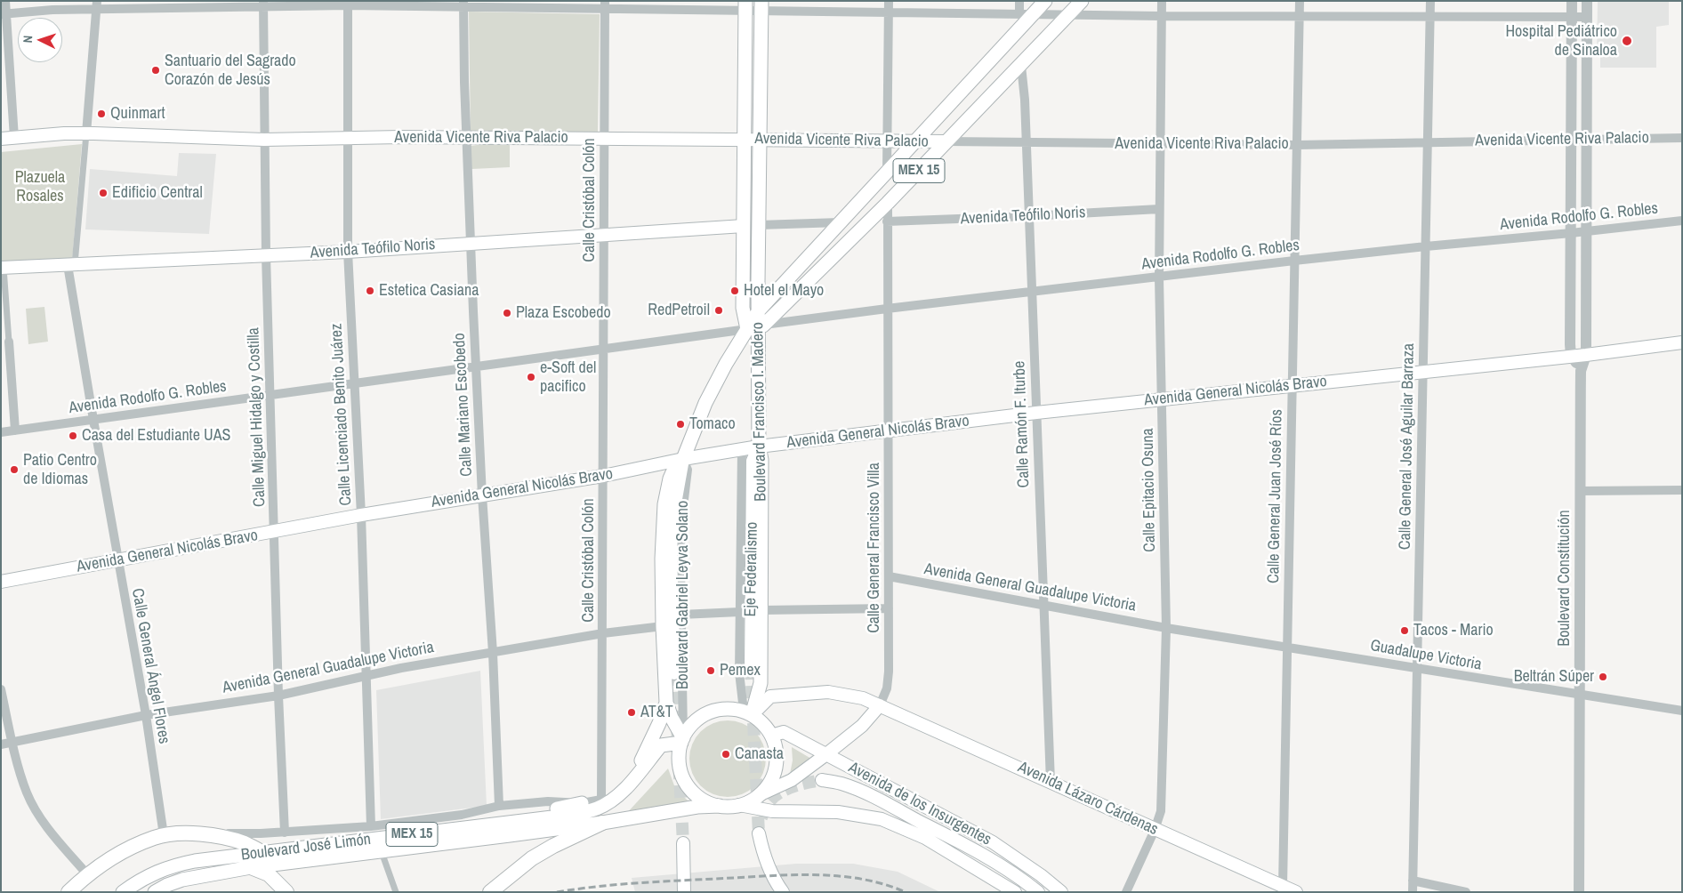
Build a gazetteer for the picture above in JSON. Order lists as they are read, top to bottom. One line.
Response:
{"streets":{"main road":["Avenida Vicente Riva Palacio","MEX 15","Avenida Teófilo Noris","Avenida General Nicolás Bravo","Boulevard Francisco I. Madero","Eje Federalismo","Boulevard Gabriel Leyva Solano","Avenida Lázaro Cárdenas","Avenida de los Insurgentes","Boulevard José Limón"],"street":["Calle Cristóbal Colón","Avenida Rodolfo G. Robles","Calle Mariano Escobedo","Calle Licenciado Benito Juárez","Calle Miguel Hidalgo y Costilla","Calle Ramón F. Iturbe","Calle General José Aguilar Barraza","Calle Epitacio Osuna","Calle General Juan José Ríos","Calle General Francisco Villa","Boulevard Constitución","Avenida General Guadalupe Victoria","Guadalupe Victoria","Calle General Ángel Flores"]},"crossings":[["Avenida Vicente Riva Palacio","Calle Cristóbal Colón"],["Avenida Vicente Riva Palacio","Calle Mariano Escobedo"],["Avenida Vicente Riva Palacio","Boulevard Francisco I. Madero"],["Avenida Vicente Riva Palacio","Calle Licenciado Benito Juárez"],["Avenida Vicente Riva Palacio","Calle Miguel Hidalgo y Costilla"],["Avenida Vicente Riva Palacio","Calle Ramón F. Iturbe"],["Avenida Vicente Riva Palacio","Calle General José Aguilar Barraza"],["Avenida Vicente Riva Palacio","Calle Epitacio Osuna"],["Avenida Vicente Riva Palacio","Calle General Juan José Ríos"],["Avenida Vicente Riva Palacio","Boulevard Constitución"],["Avenida Vicente Riva Palacio","Boulevard Gabriel Leyva Solano"],["Calle Cristóbal Colón","Avenida Teófilo Noris"],["Calle Cristóbal Colón","Avenida Rodolfo G. Robles"],["Calle Cristóbal Colón","Avenida General Nicolás Bravo"],["Calle Cristóbal Colón","Avenida General Guadalupe Victoria"],["Calle Cristóbal Colón","Boulevard José Limón"],["Avenida Teófilo Noris","Calle Mariano Escobedo"],["Avenida Teófilo Noris","Boulevard Francisco I. Madero"],["Avenida Teófilo Noris","Calle Licenciado Benito Juárez"],["Avenida Teófilo Noris","Calle Miguel Hidalgo y Costilla"],["Avenida Teófilo Noris","Calle Ramón F. Iturbe"],["Avenida Teófilo Noris","Calle Epitacio Osuna"],["Avenida Teófilo Noris","Calle General Francisco Villa"],["Avenida Teófilo Noris","Calle General Ángel Flores"],["Avenida Rodolfo G. Robles","Calle Mariano Escobedo"],["Avenida Rodolfo G. Robles","Boulevard Francisco I. Madero"],["Avenida Rodolfo G. Robles","Calle Licenciado Benito Juárez"],["Avenida Rodolfo G. Robles","Calle Miguel Hidalgo y Costilla"],["Avenida Rodolfo G. Robles","Calle Ramón F. Iturbe"],["Avenida Rodolfo G. Robles","Calle General José Aguilar Barraza"],["Avenida Rodolfo G. Robles","Calle Epitacio Osuna"],["Avenida Rodolfo G. Robles","Calle General Juan José Ríos"],["Avenida Rodolfo G. Robles","Calle General Francisco Villa"],["Avenida Rodolfo G. Robles","Boulevard Constitución"],["Avenida Rodolfo G. Robles","Boulevard Gabriel Leyva Solano"],["Avenida Rodolfo G. Robles","Calle General Ángel Flores"],["Avenida General Nicolás Bravo","Calle Mariano Escobedo"],["Avenida General Nicolás Bravo","Boulevard Francisco I. Madero"],["Avenida General Nicolás Bravo","Calle Licenciado Benito Juárez"],["Avenida General Nicolás Bravo","Calle Miguel Hidalgo y Costilla"],["Avenida General Nicolás Bravo","Calle Ramón F. Iturbe"],["Avenida General Nicolás Bravo","Calle General José Aguilar Barraza"],["Avenida General Nicolás Bravo","Calle Epitacio Osuna"],["Avenida General Nicolás Bravo","Calle General Juan José Ríos"],["Avenida General Nicolás Bravo","Calle General Francisco Villa"],["Avenida General Nicolás Bravo","Eje Federalismo"],["Avenida General Nicolás Bravo","Boulevard Constitución"],["Avenida General Nicolás Bravo","Boulevard Gabriel Leyva Solano"],["Avenida General Nicolás Bravo","Calle General Ángel Flores"],["Calle Mariano Escobedo","Avenida General Guadalupe Victoria"],["Calle Mariano Escobedo","Boulevard José Limón"],["Boulevard Francisco I. Madero","Eje Federalismo"],["Boulevard Francisco I. Madero","Boulevard Gabriel Leyva Solano"],["Boulevard Francisco I. Madero","Avenida Lázaro Cárdenas"],["Boulevard Francisco I. Madero","Avenida de los Insurgentes"],["Boulevard Francisco I. Madero","Boulevard José Limón"],["Calle Licenciado Benito Juárez","Avenida General Guadalupe Victoria"],["Calle Licenciado Benito Juárez","Boulevard José Limón"],["Calle Miguel Hidalgo y Costilla","Avenida General Guadalupe Victoria"],["Calle Miguel Hidalgo y Costilla","Boulevard José Limón"],["Calle Ramón F. Iturbe","Avenida General Guadalupe Victoria"],["Calle Ramón F. Iturbe","Boulevard Gabriel Leyva Solano"],["Calle Ramón F. Iturbe","Avenida Lázaro Cárdenas"],["Calle General José Aguilar Barraza","Guadalupe Victoria"],["Calle Epitacio Osuna","Avenida General Guadalupe Victoria"],["Calle Epitacio Osuna","Guadalupe Victoria"],["Calle Epitacio Osuna","Avenida Lázaro Cárdenas"],["Calle General Juan José Ríos","Guadalupe Victoria"],["Calle General Juan José Ríos","Avenida Lázaro Cárdenas"],["Calle General Francisco Villa","Avenida General Guadalupe Victoria"],["Calle General Francisco Villa","Boulevard Gabriel Leyva Solano"],["Calle General Francisco Villa","Avenida Lázaro Cárdenas"],["Boulevard Constitución","Guadalupe Victoria"],["Avenida General Guadalupe Victoria","Boulevard Gabriel Leyva Solano"],["Avenida General Guadalupe Victoria","Guadalupe Victoria"],["Avenida General Guadalupe Victoria","Calle General Ángel Flores"],["Boulevard Gabriel Leyva Solano","Avenida Lázaro Cárdenas"],["Boulevard Gabriel Leyva Solano","Avenida de los Insurgentes"],["Boulevard Gabriel Leyva Solano","Boulevard José Limón"],["Calle General Ángel Flores","Boulevard José Limón"],["Avenida Lázaro Cárdenas","Avenida de los Insurgentes"],["Avenida Lázaro Cárdenas","Boulevard José Limón"],["Avenida de los Insurgentes","Boulevard José Limón"]],"parks":["Plazuela Rosales"],"places":["Hospital Pediátrico de Sinaloa","Santuario del Sagrado Corazón de Jesús","Quinmart","Edificio Central","Estetica Casiana","Hotel el Mayo","RedPetroil","Plaza Escobedo","e-Soft del pacifico","Tomaco","Casa del Estudiante UAS","Patio Centro de Idiomas","Tacos - Mario","Pemex","Beltrán Súper","AT&T","Canasta"],"north":"left"}
